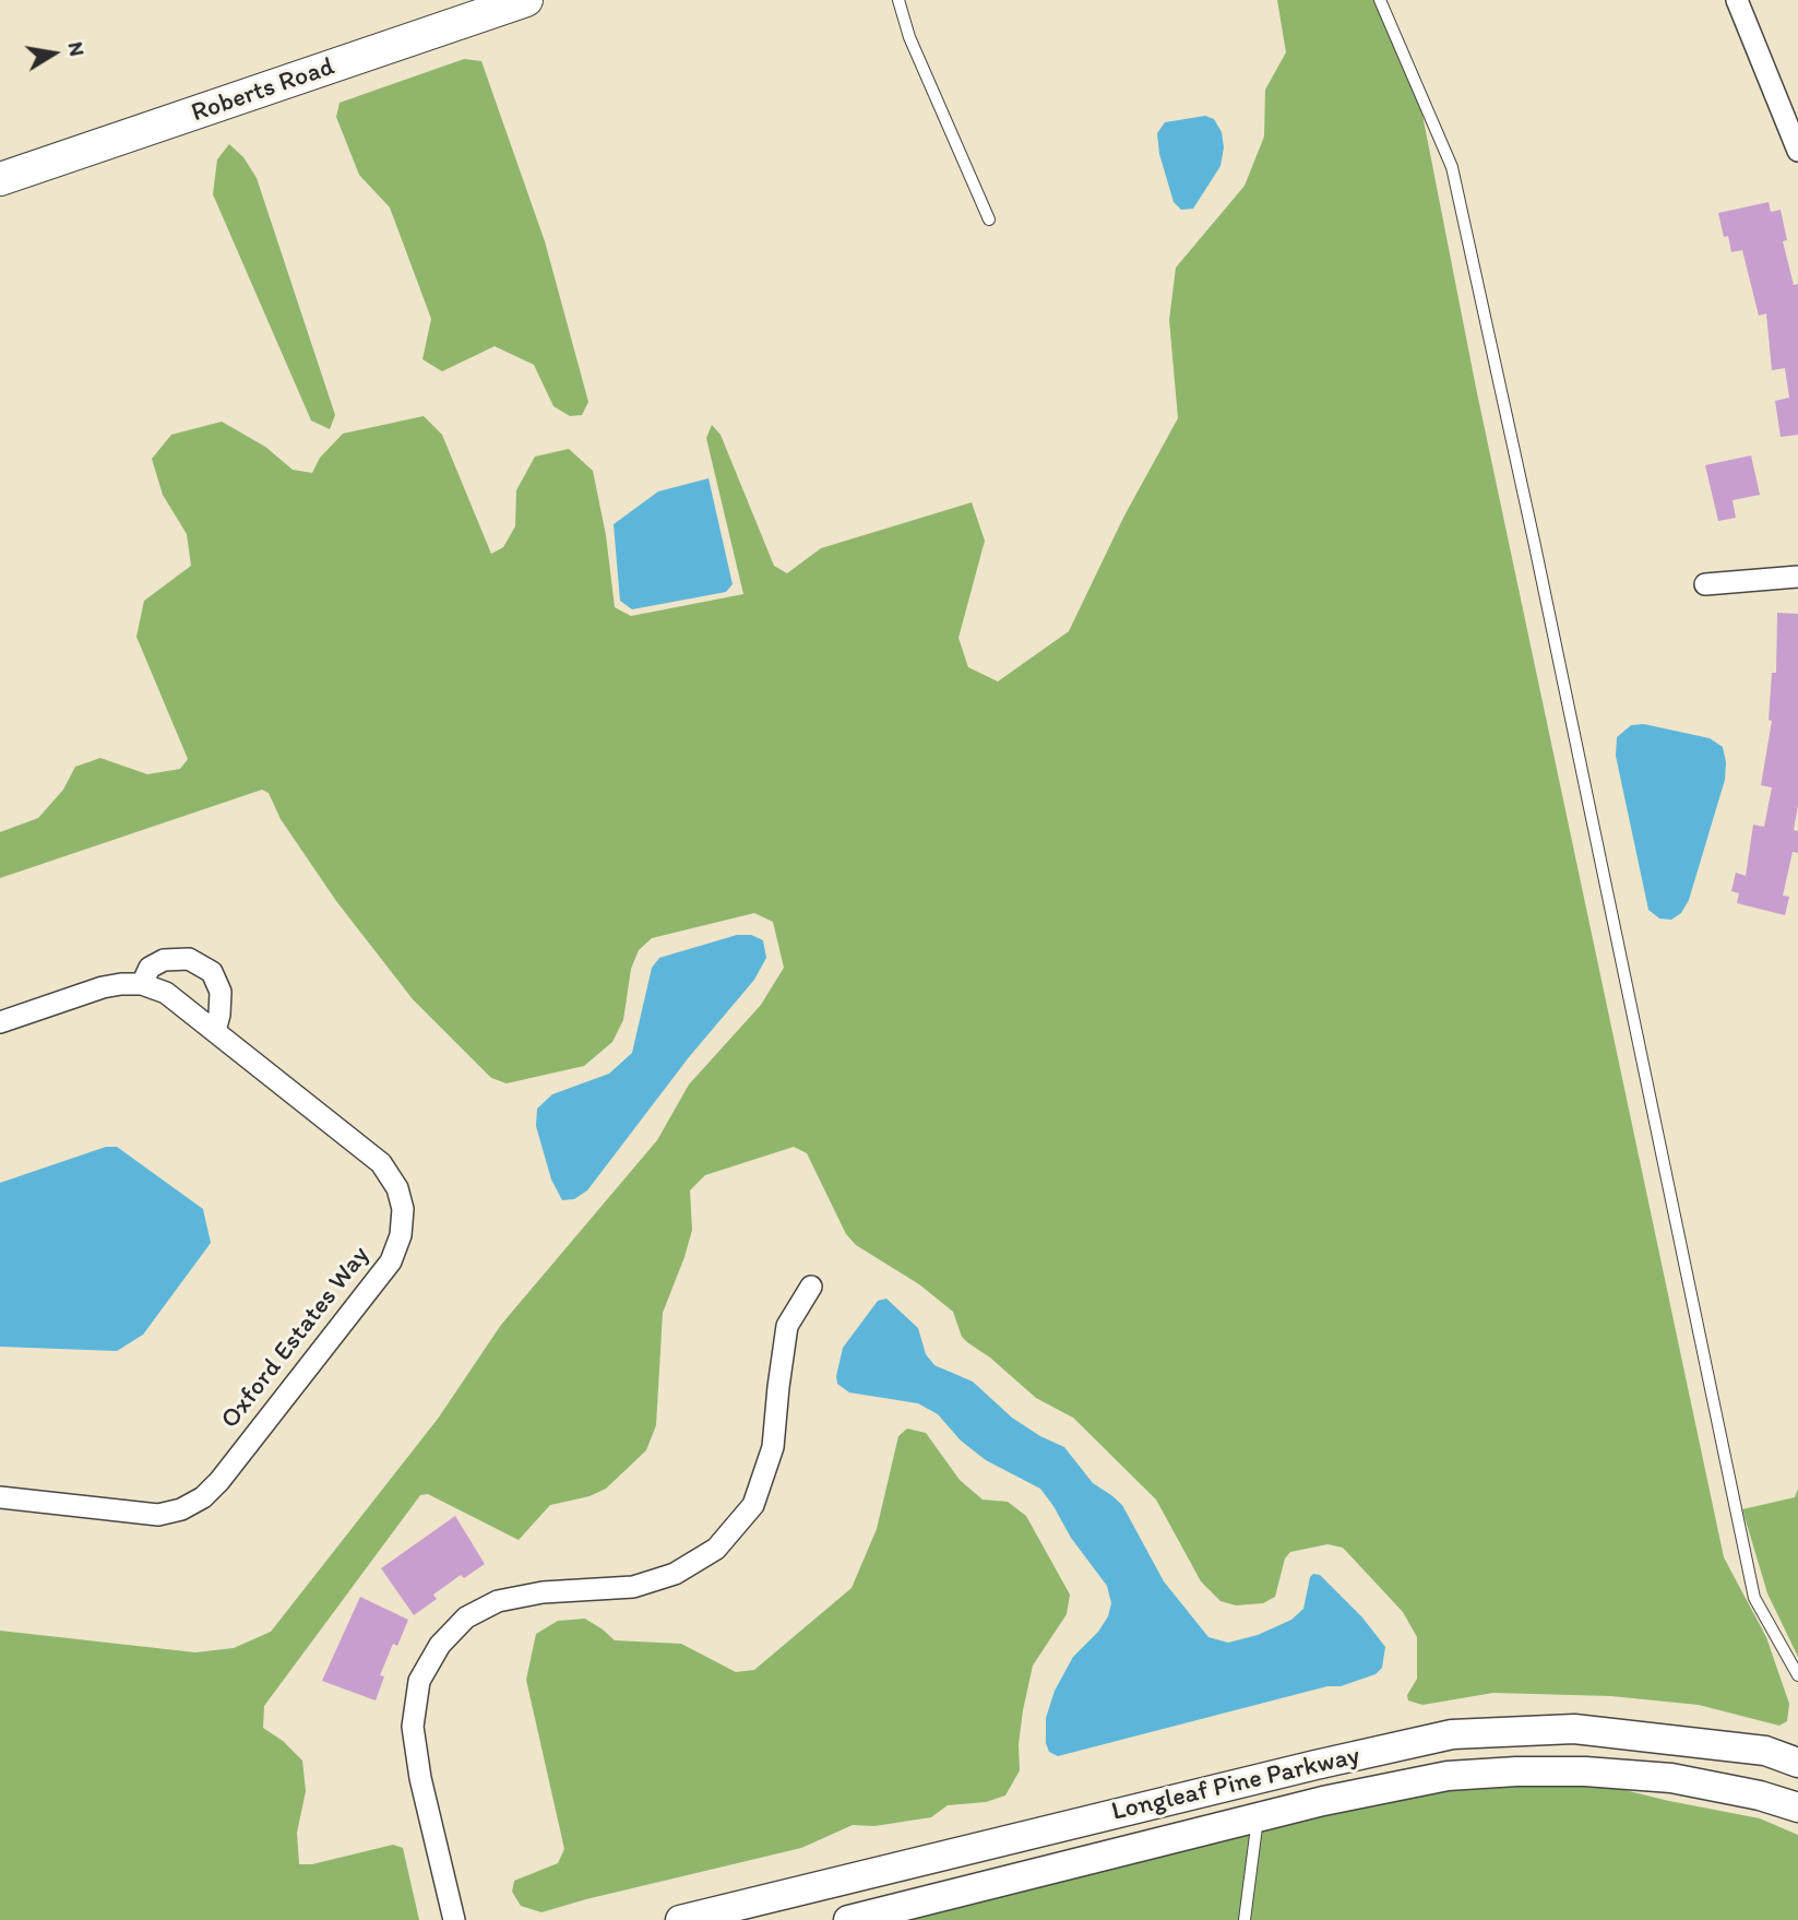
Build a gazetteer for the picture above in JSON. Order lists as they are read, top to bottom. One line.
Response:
{"streets":{"main road":["Roberts Road","Longleaf Pine Parkway"],"street":["Oxford Estates Way"]},"north":"right"}
